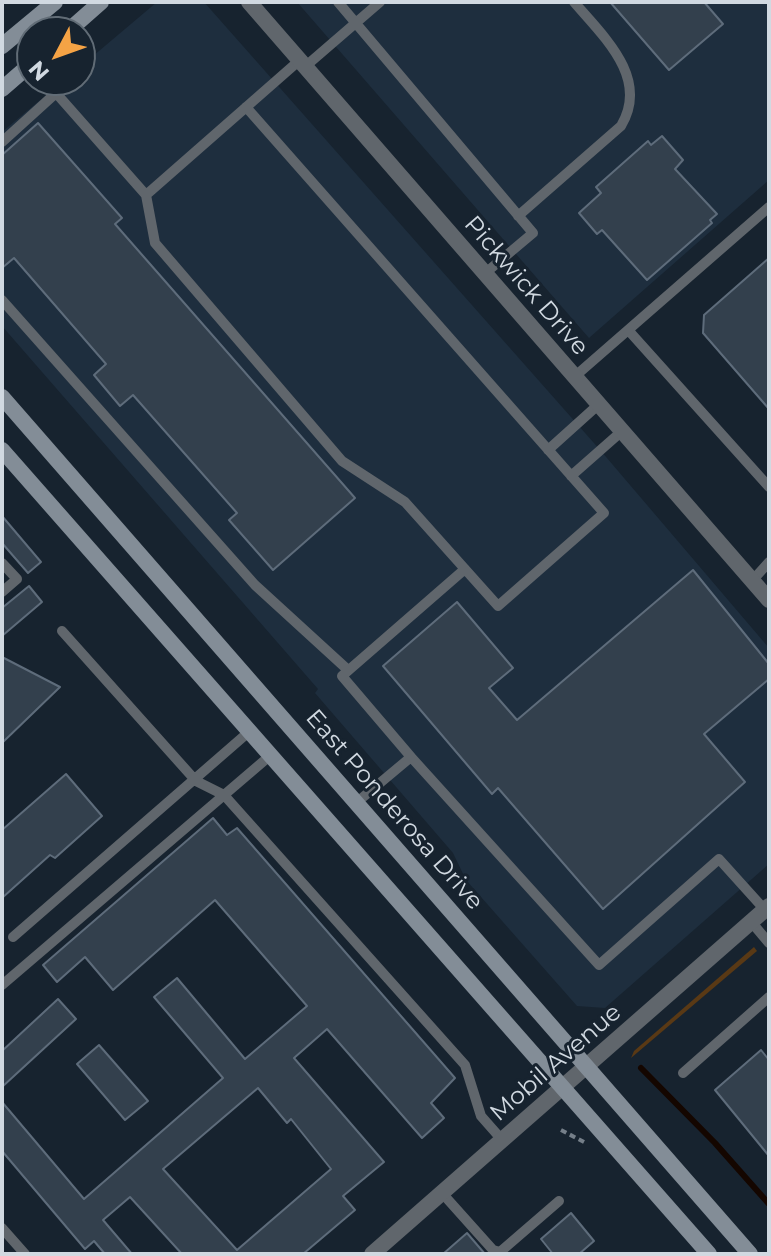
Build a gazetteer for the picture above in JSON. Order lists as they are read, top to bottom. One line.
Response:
{"streets":{"main road":["East Ponderosa Drive"],"street":["Pickwick Drive","Mobil Avenue"]},"crossings":[["East Ponderosa Drive","Mobil Avenue"]],"north":"bottom left"}
